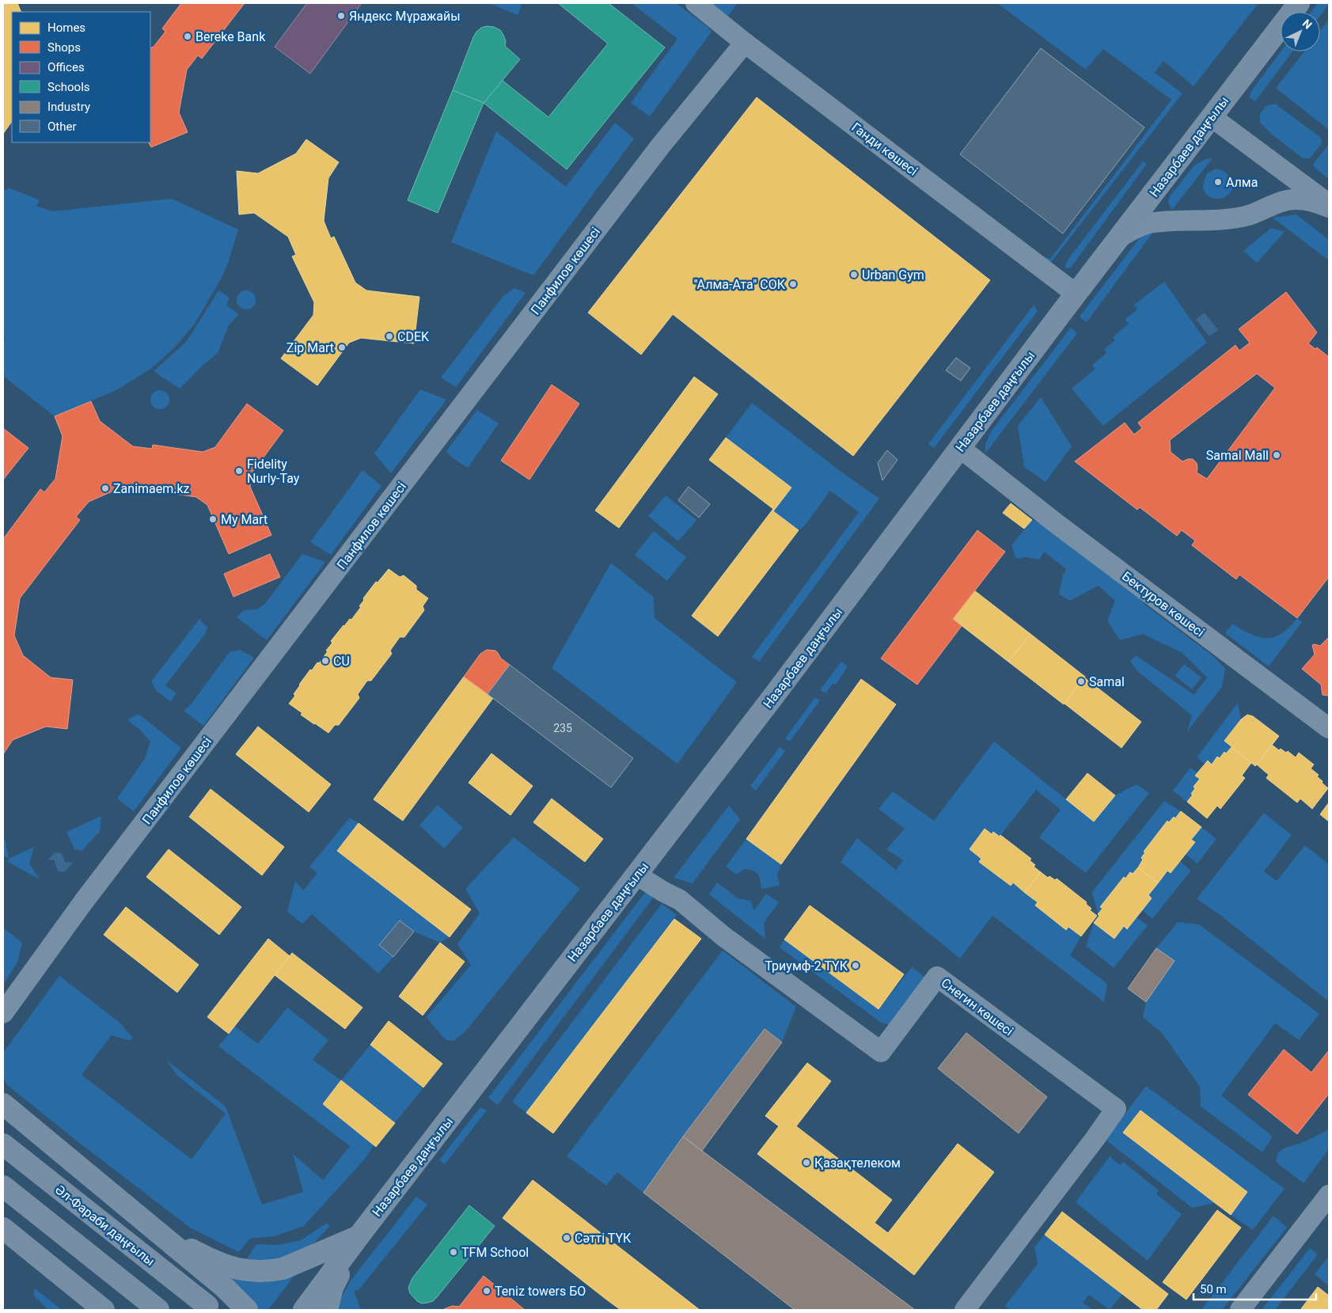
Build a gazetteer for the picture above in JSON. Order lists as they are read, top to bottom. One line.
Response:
{"streets":{"main road":["Назарбаев даңғылы","Әл-Фараби даңғылы"],"street":["Ганди көшесі","Панфилов көшесі","Бектуров көшесі","Снегин көшесі"]},"crossings":[["Назарбаев даңғылы","Ганди көшесі"],["Назарбаев даңғылы","Бектуров көшесі"],["Назарбаев даңғылы","Снегин көшесі"],["Ганди көшесі","Панфилов көшесі"]],"places":["Яндекс Мұражайы","Bereke Bank","Алма","Urban Gym","\"Алма-Ата\" СОК","CDEK","Zip Mart","Samal Mall","Fidelity Nurly-Tay","Zanimaem.kz","My Mart","CU","Samal","Триумф-2 ТҮК","Қазақтелеком","Сәтті ТҮК","TFM School","Teniz towers БО"],"house_numbers":["235"],"legend":["Homes","Shops","Offices","Schools","Industry","Other"],"scale_bar":"50 m","north":"top right"}
